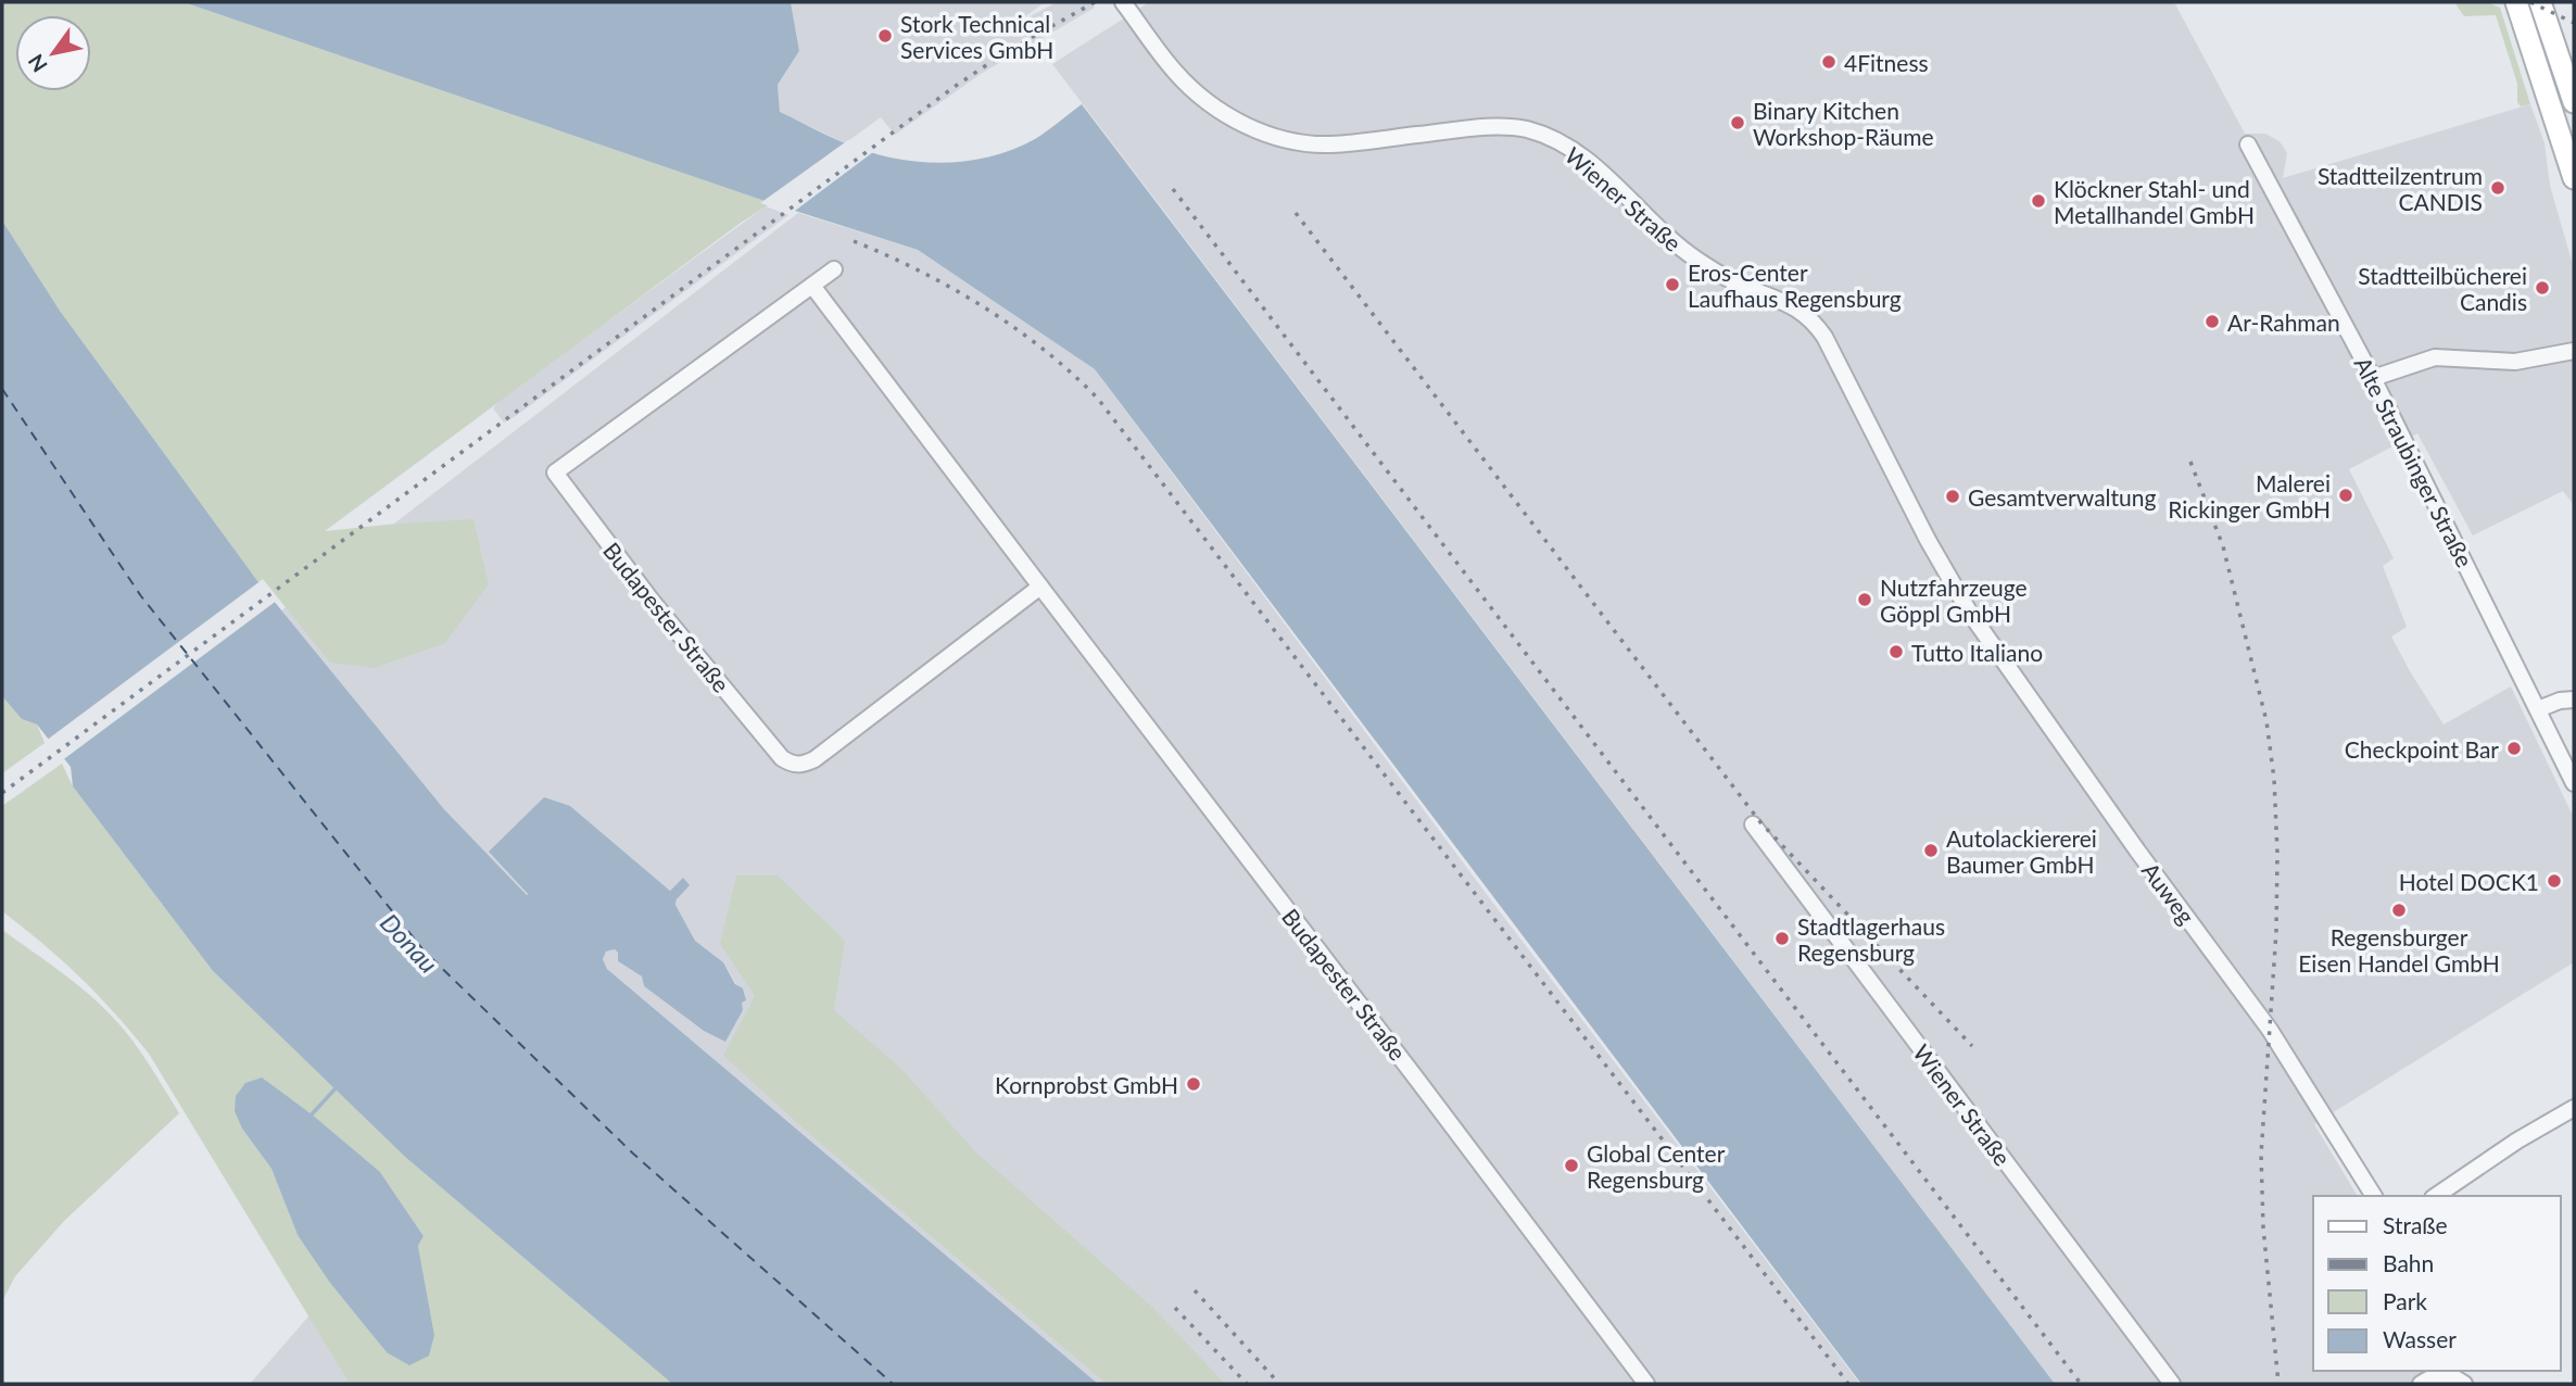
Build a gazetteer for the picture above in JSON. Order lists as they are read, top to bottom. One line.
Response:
{"streets":{"street":["Wiener Straße","Alte Straubinger Straße","Budapester Straße","Auweg"]},"crossings":[["Wiener Straße","Auweg"]],"water":["Donau"],"places":["Stork Technical Services GmbH","4Fitness","Binary Kitchen Workshop-Räume","Stadtteilzentrum CANDIS","Klöckner Stahl- und Metallhandel GmbH","Eros-Center Laufhaus Regensburg","Stadtteilbücherei Candis","Ar-Rahman","Malerei Rickinger GmbH","Gesamtverwaltung","Nutzfahrzeuge Göppl GmbH","Tutto Italiano","Checkpoint Bar","Autolackiererei Baumer GmbH","Hotel DOCK1","Regensburger Eisen Handel GmbH","Stadtlagerhaus Regensburg","Kornprobst GmbH","Global Center Regensburg"],"legend":["Straße","Bahn","Park","Wasser"],"north":"bottom left"}
